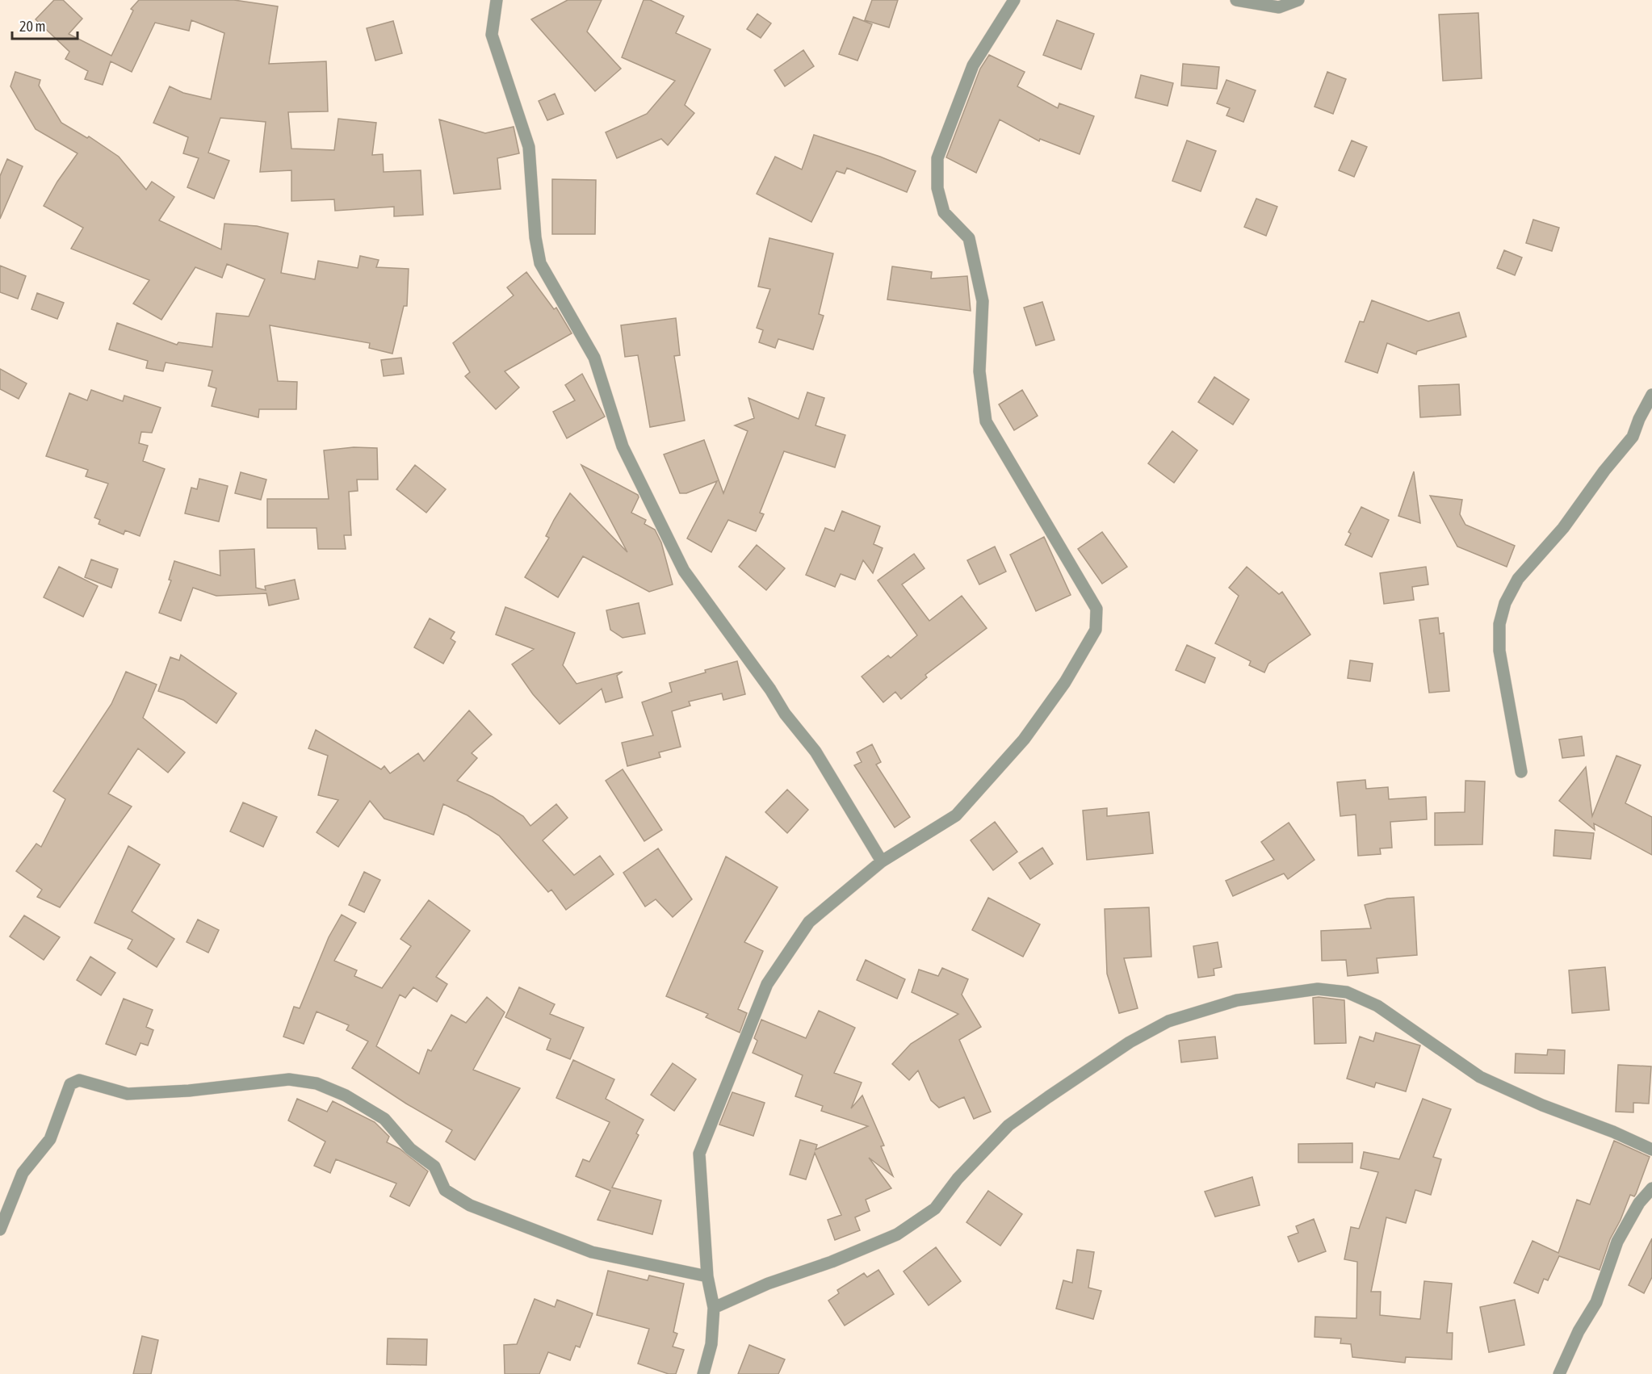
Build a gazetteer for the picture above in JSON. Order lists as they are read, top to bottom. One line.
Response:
{"scale_bar":"20 m"}
